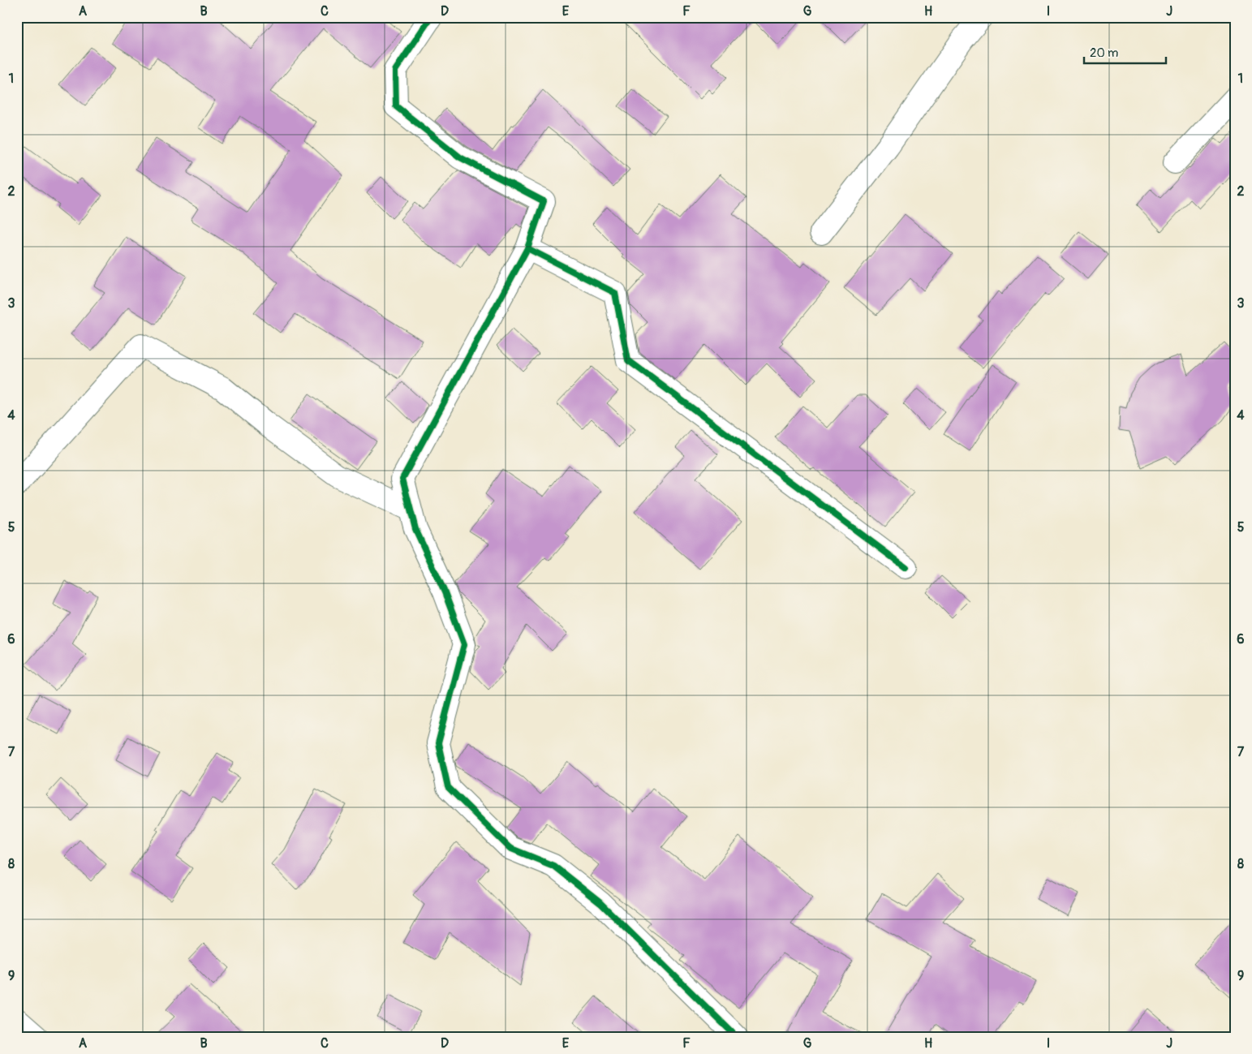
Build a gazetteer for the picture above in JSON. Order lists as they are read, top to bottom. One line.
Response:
{"scale_bar":"20 m","grid":{"columns":["A","B","C","D","E","F","G","H","I","J"],"rows":["1","2","3","4","5","6","7","8","9"]}}
